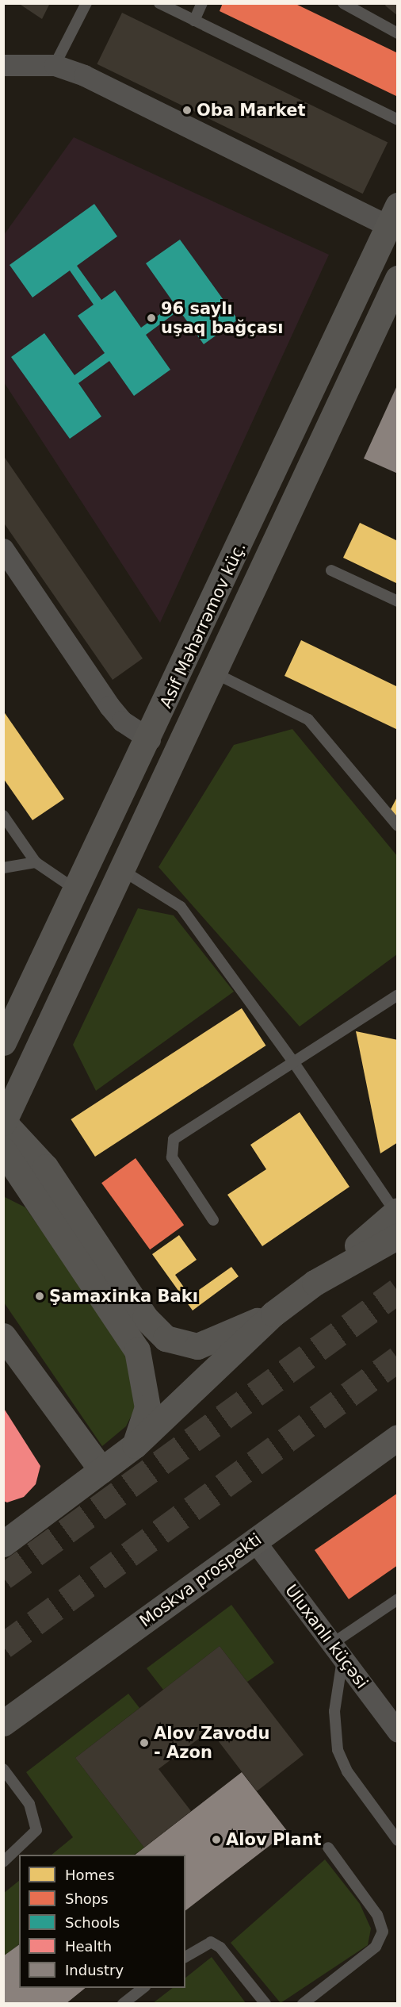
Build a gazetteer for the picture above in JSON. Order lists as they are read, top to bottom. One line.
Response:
{"streets":{"main road":["Asif Məhərrəmov küç.","Moskva prospekti"],"street":["Uluxanlı küçəsi"]},"crossings":[["Moskva prospekti","Uluxanlı küçəsi"]],"places":["Oba Market","96 saylı uşaq bağçası","Şamaxinka Bakı","Alov Zavodu - Azon","Alov Plant"],"legend":["Homes","Shops","Schools","Health","Industry"]}
